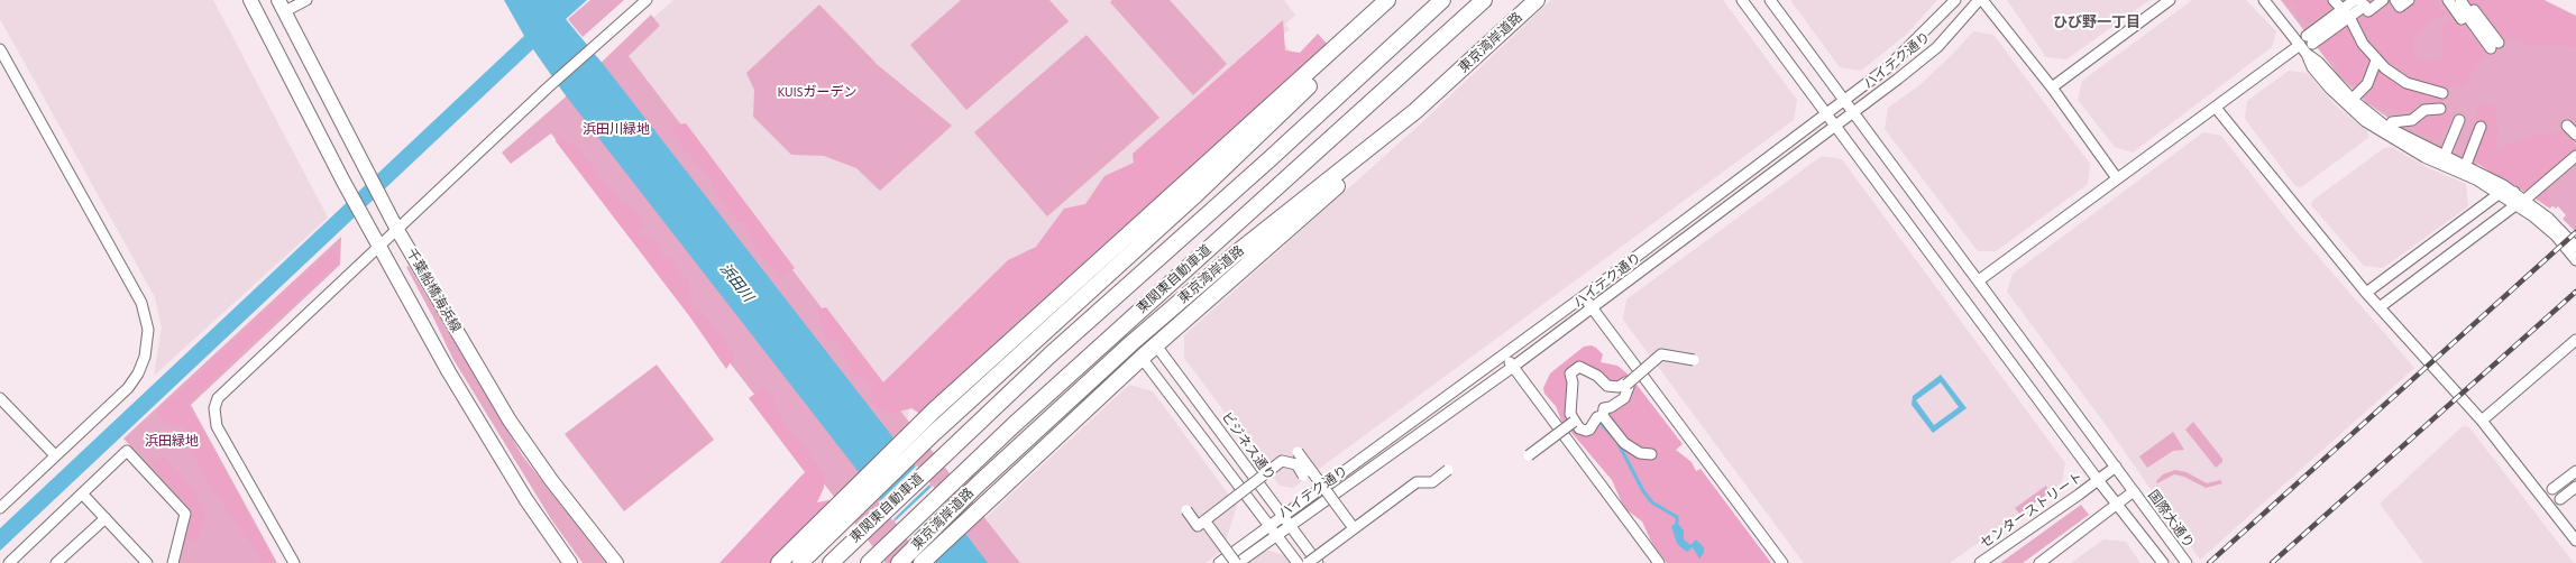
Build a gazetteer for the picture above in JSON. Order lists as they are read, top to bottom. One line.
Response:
{"streets":{"highway":["東京湾岸道路","東関東自動車道"],"main road":["千葉船橋海浜線"],"street":["ハイテク通り","ビジネス通り","センターストリート","国際大通り"]},"crossings":[["ハイテク通り","ビジネス通り"],["ハイテク通り","国際大通り"],["センターストリート","国際大通り"]],"districts":["ひび野一丁目"],"water":["浜田川"],"parks":["KUISガーデン","浜田川緑地","浜田緑地"]}
